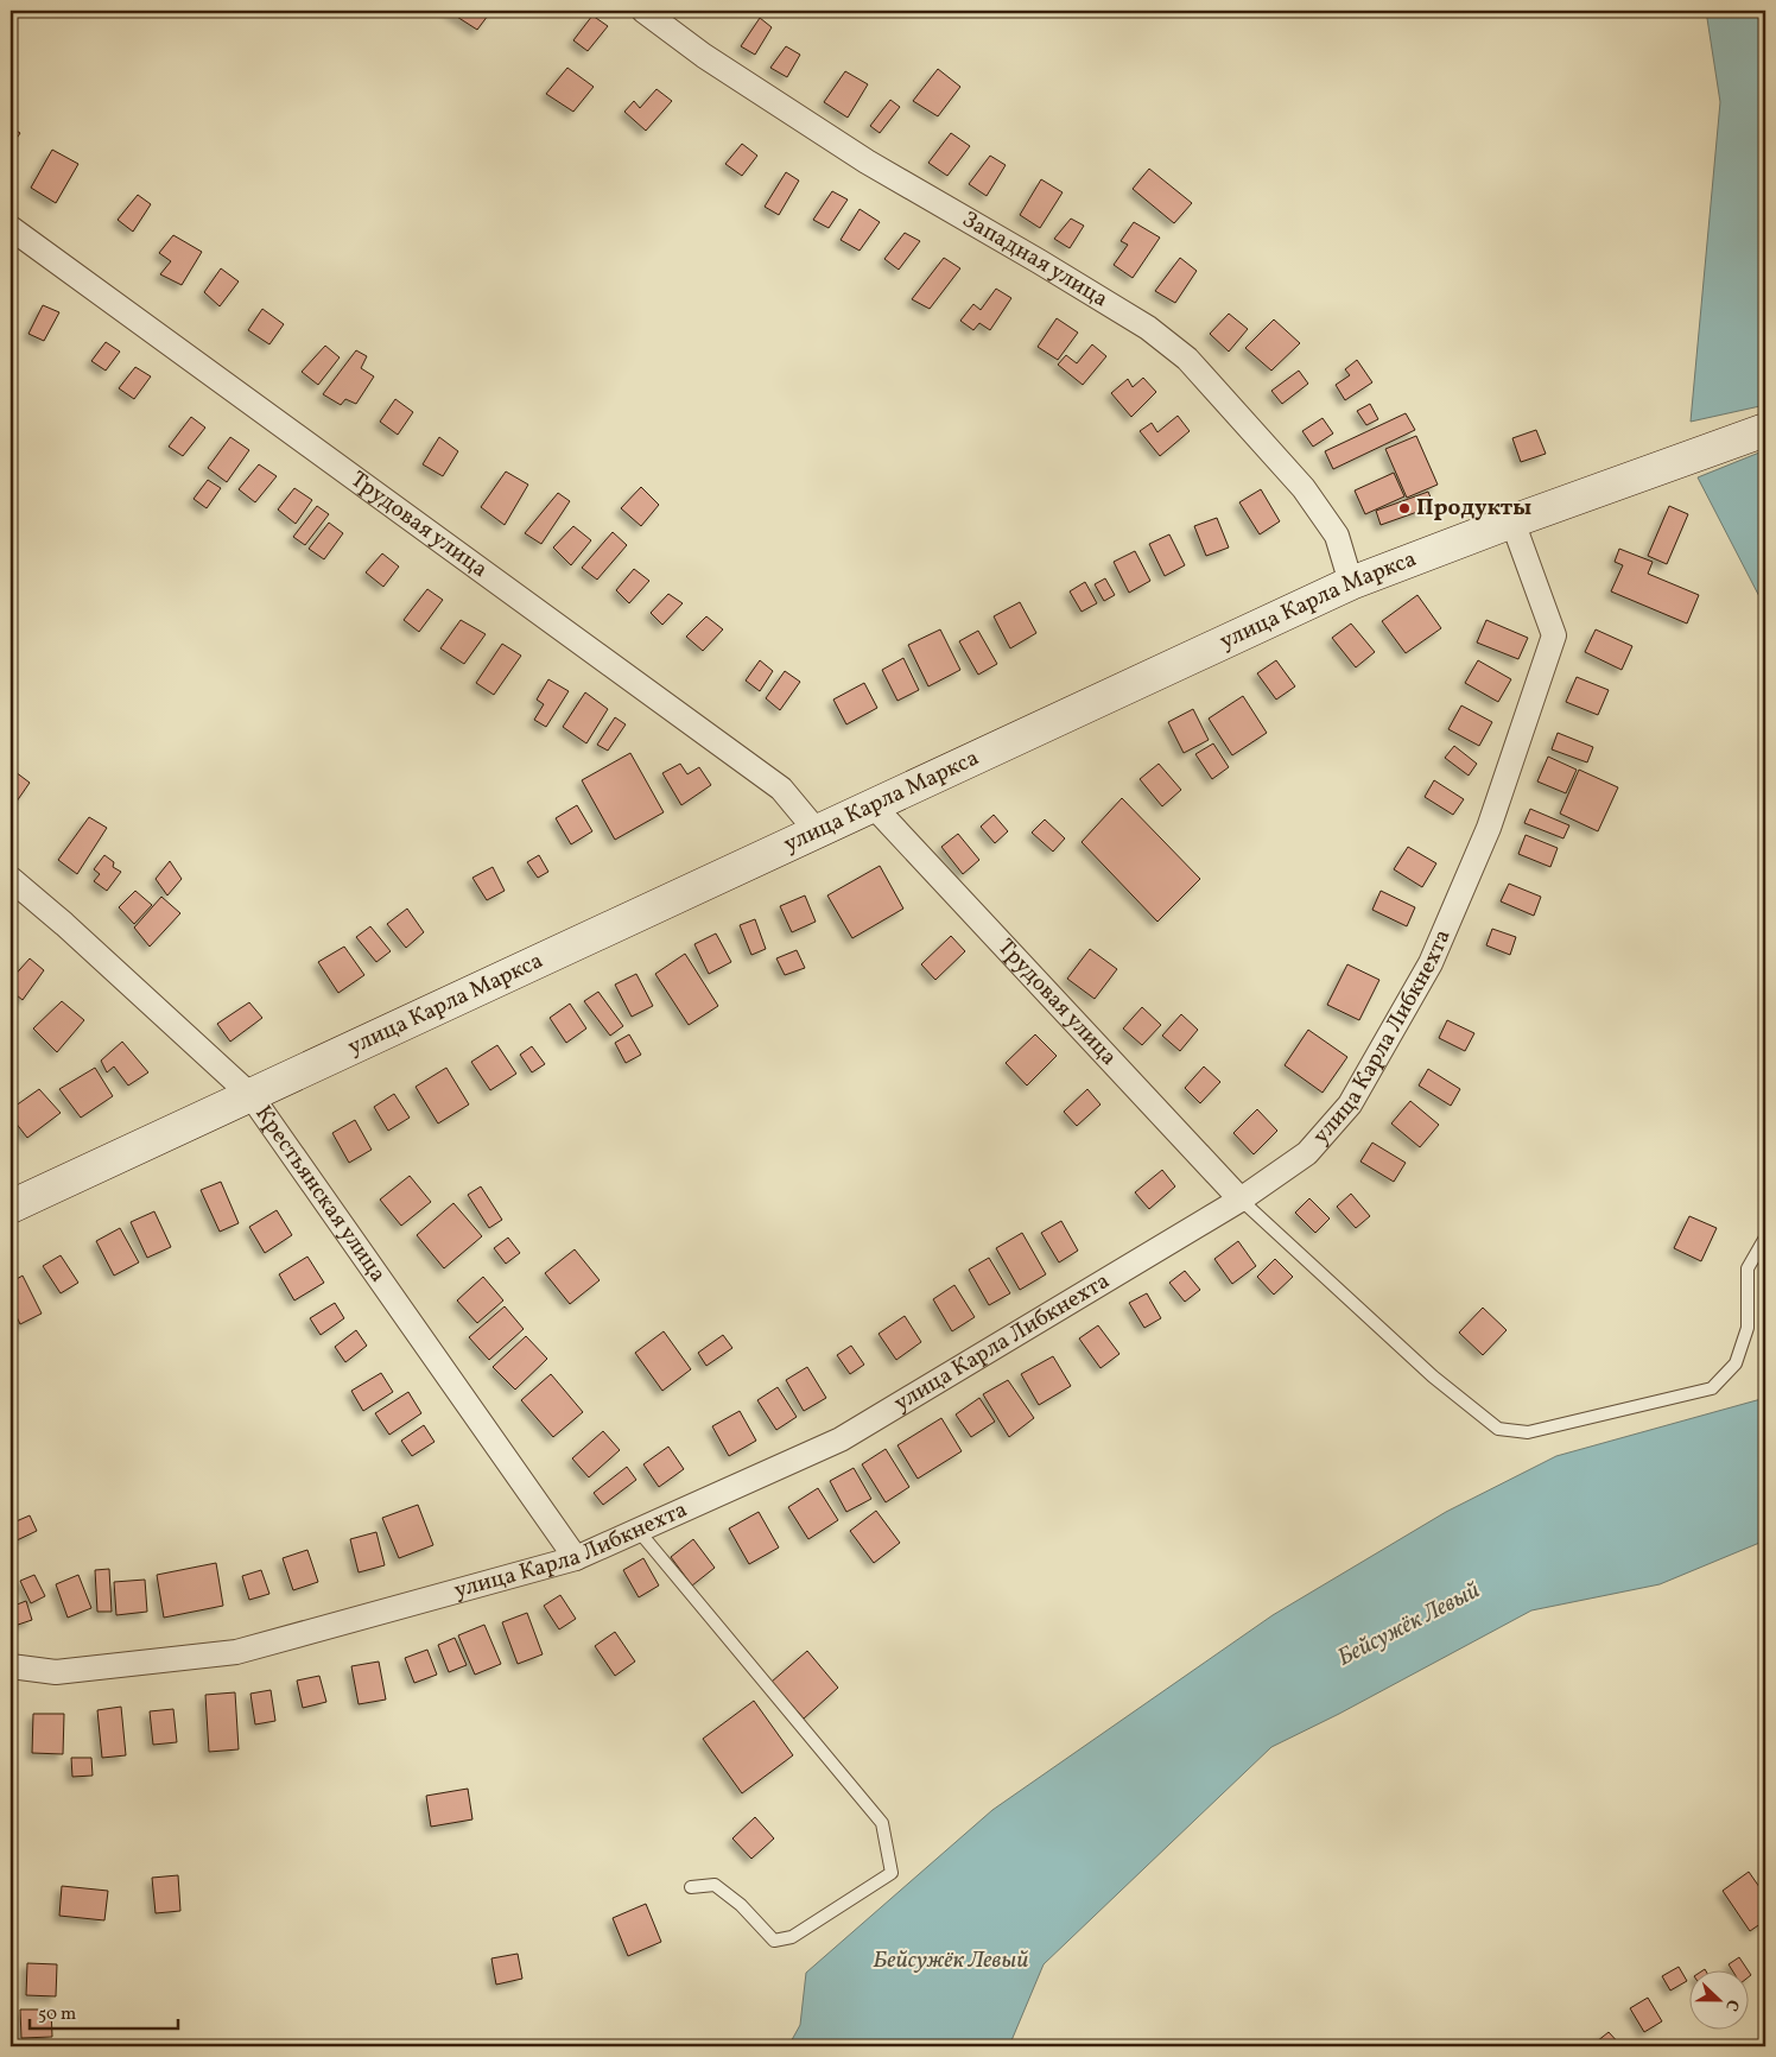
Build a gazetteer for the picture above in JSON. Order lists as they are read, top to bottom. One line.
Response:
{"streets":{"main road":["улица Карла Маркса"],"street":["Западная улица","Трудовая улица","улица Карла Либкнехта","Крестьянская улица"]},"crossings":[["Западная улица","улица Карла Маркса"],["Трудовая улица","улица Карла Маркса"],["Трудовая улица","улица Карла Либкнехта"],["улица Карла Маркса","улица Карла Либкнехта"],["улица Карла Маркса","Крестьянская улица"],["улица Карла Либкнехта","Крестьянская улица"]],"water":["Бейсужёк Левый"],"places":["Продукты"],"scale_bar":"50 m","north":"right"}
